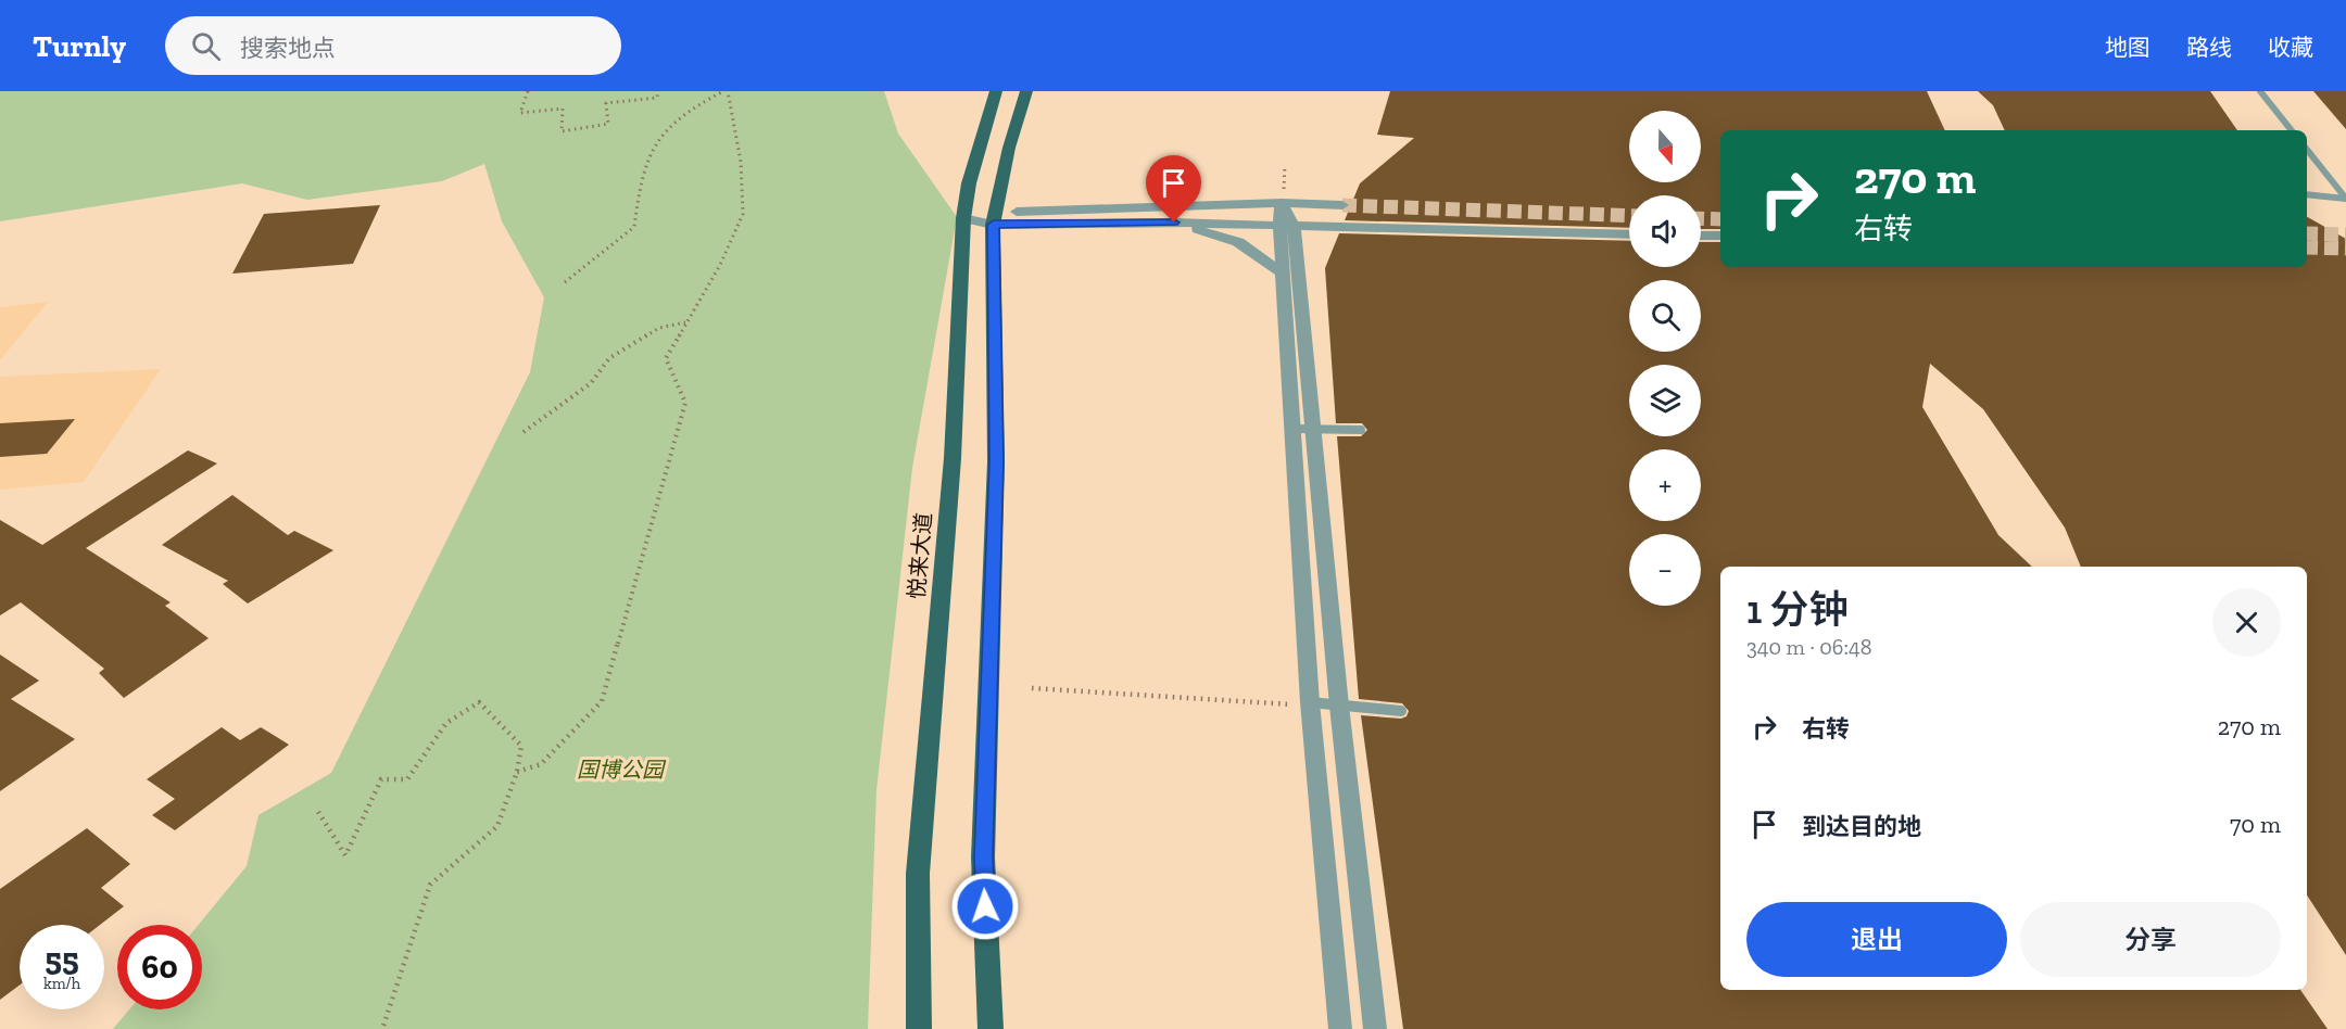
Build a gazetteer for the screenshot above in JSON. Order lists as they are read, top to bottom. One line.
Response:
{"streets":{"main road":["悦来大道"]},"parks":["国博公园"],"north":"bottom","page":{"header":"Turnly","search":"搜索地点","nav":["地图","路线","收藏"],"map_buttons":["+","−"],"turn":["270 m","右转"],"heading":["1 分钟","340 m · 06:48"],"list":[{"name":"右转","value":"270 m"},{"name":"到达目的地","value":"70 m"}],"buttons":["退出","分享"],"speed":"55 km/h","limit":"60"}}
